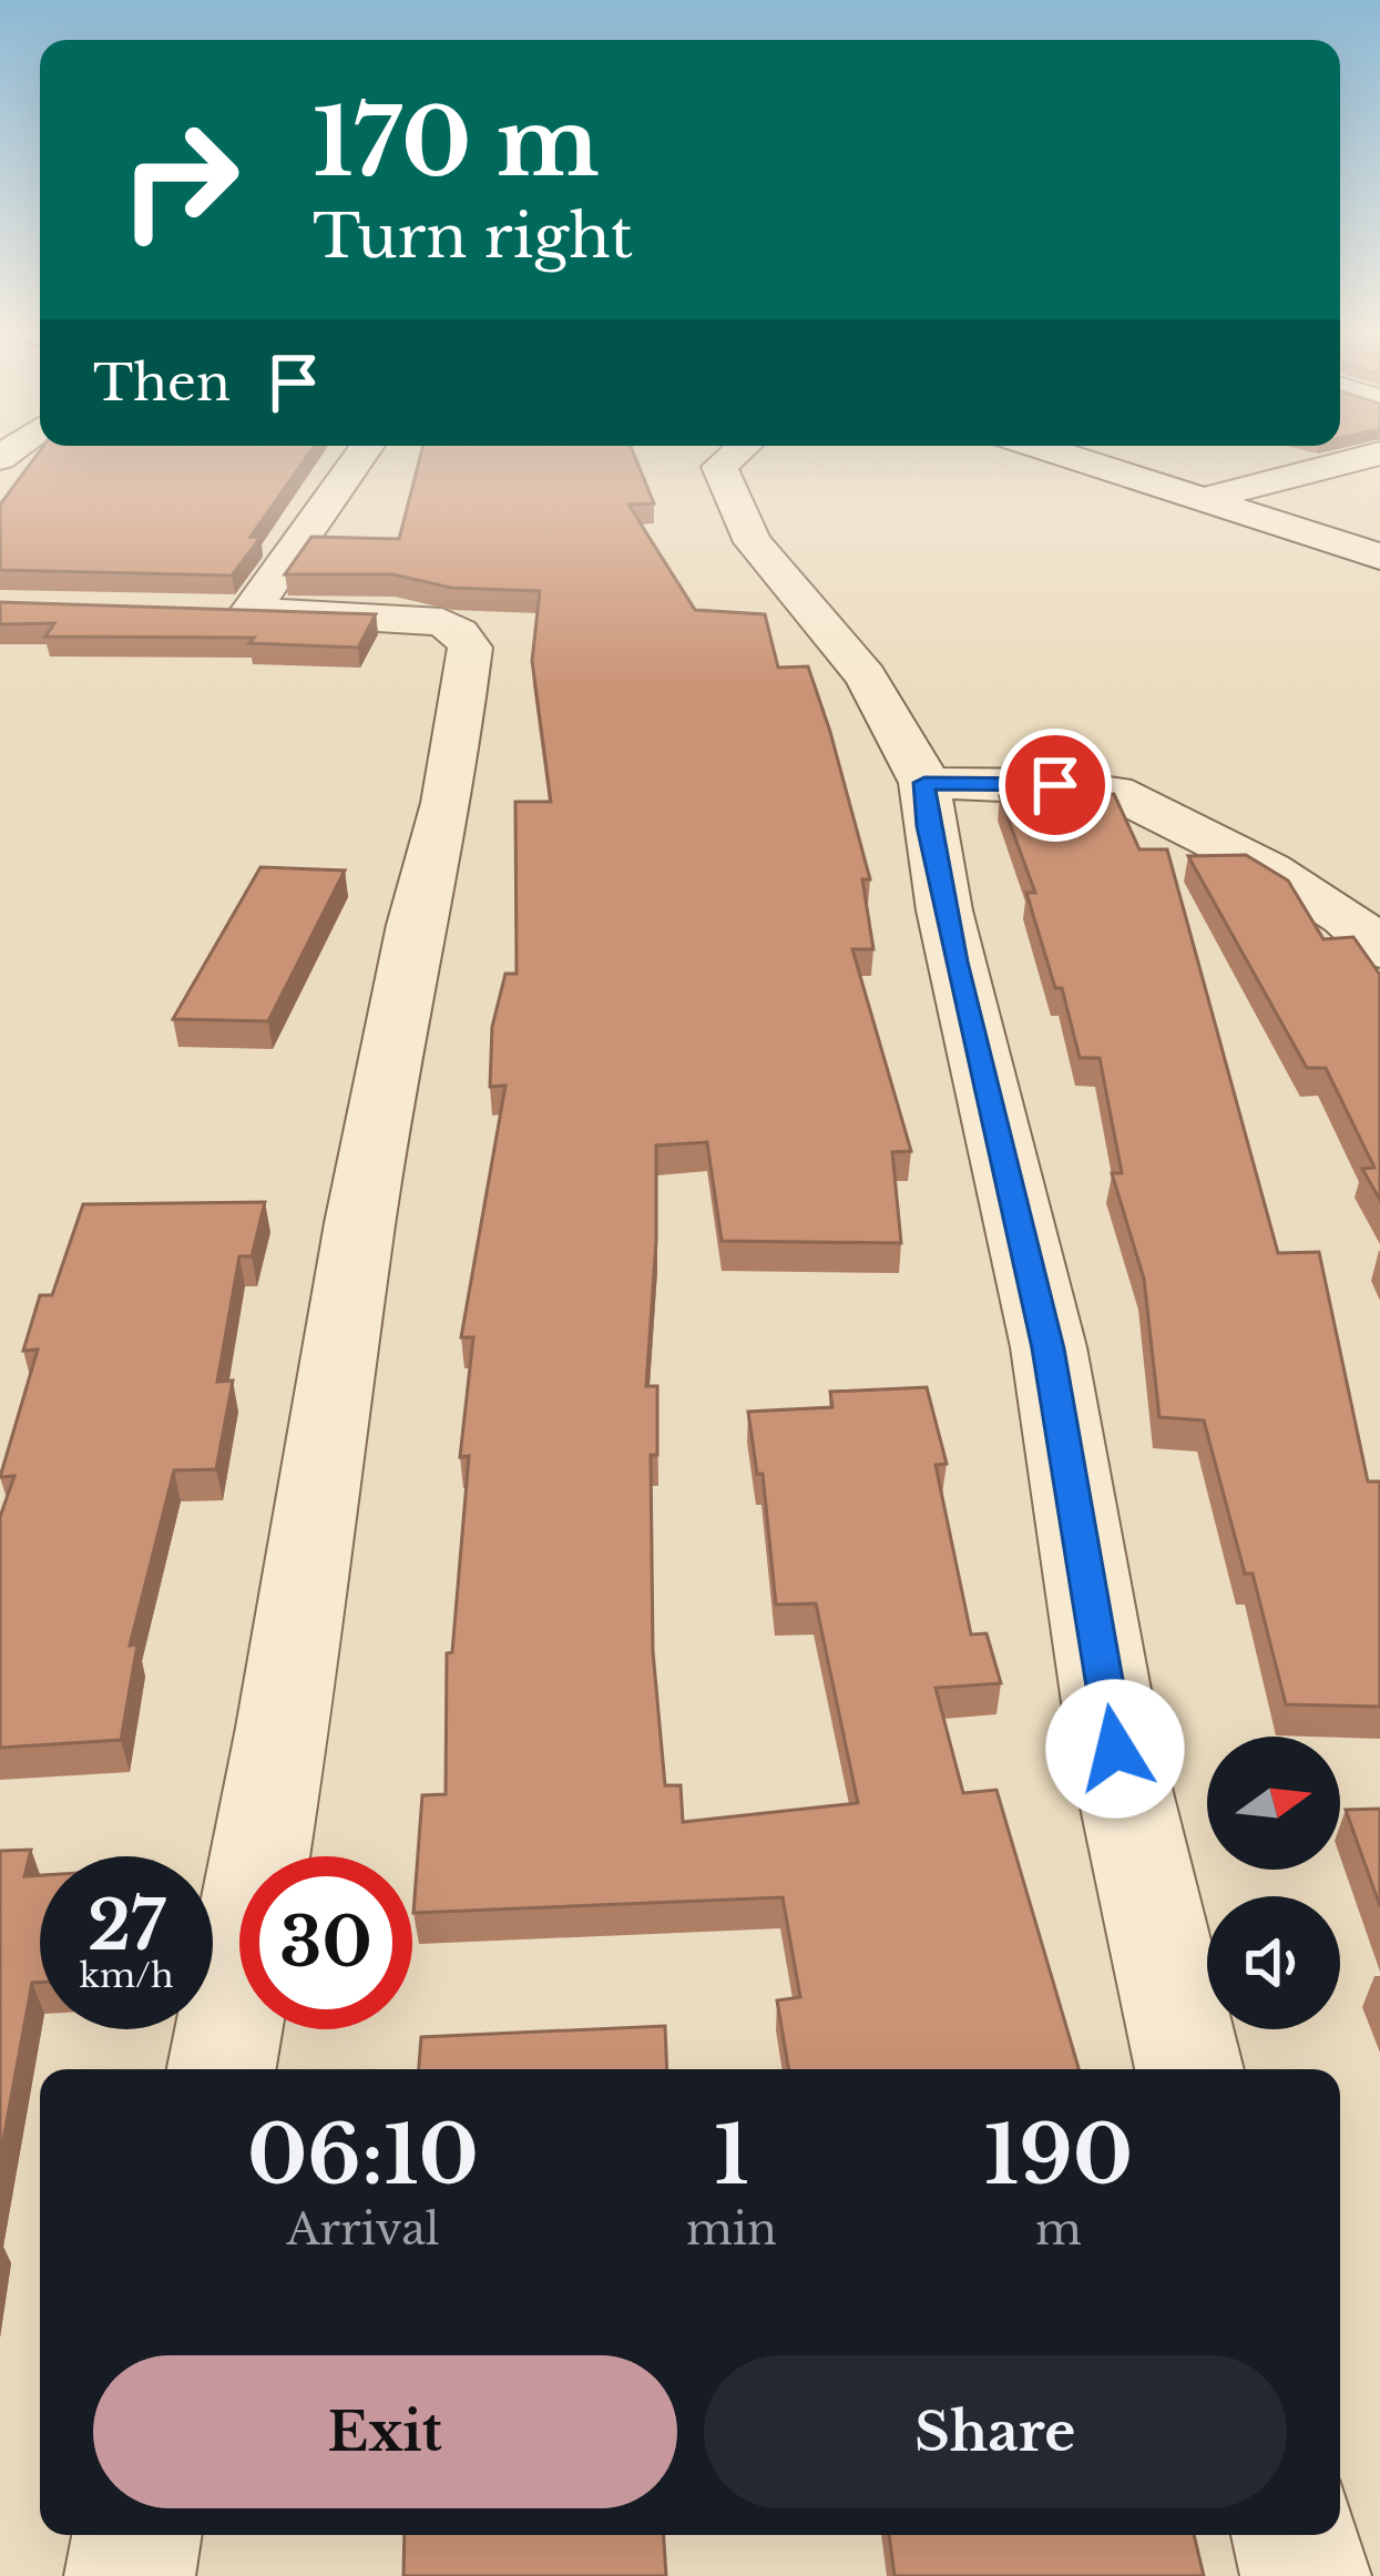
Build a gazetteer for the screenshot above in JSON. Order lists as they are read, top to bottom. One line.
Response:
{"north":"right","page":{"turn":["170 m","Turn right"],"then":"Then","speed":"27 km/h","limit":"30","eta":["06:10","Arrival","1","min","190","m"],"buttons":["Exit","Share"]}}
